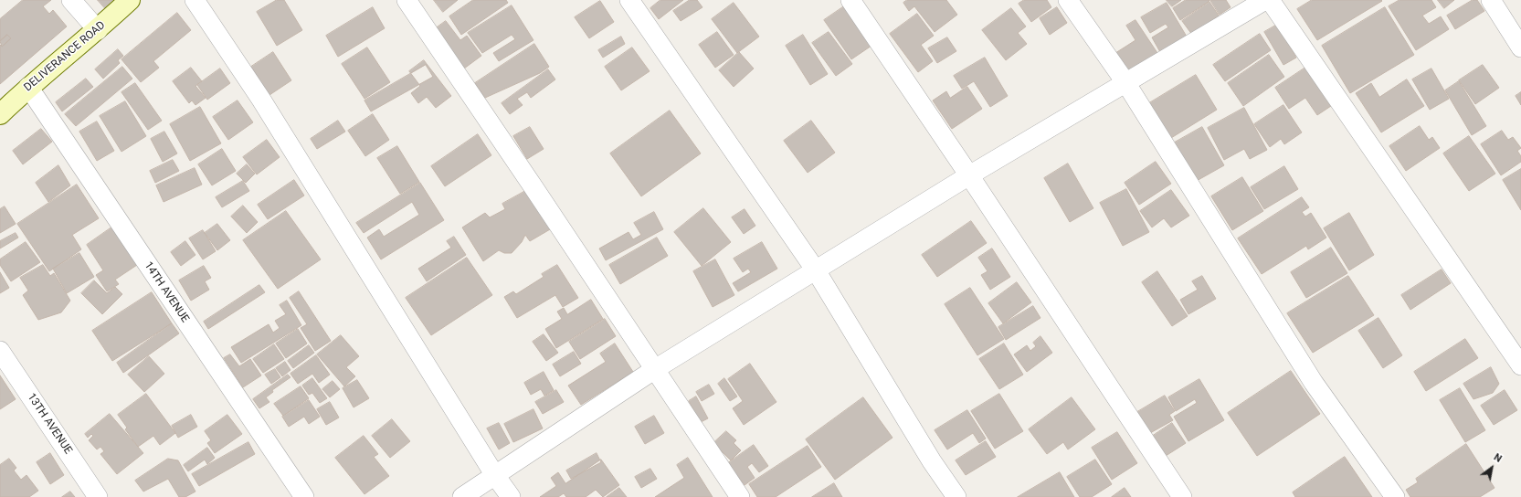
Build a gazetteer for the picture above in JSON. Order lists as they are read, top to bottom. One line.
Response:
{"streets":{"street":["DELIVERANCE ROAD","14TH AVENUE","13TH AVENUE"]},"crossings":[["DELIVERANCE ROAD","14TH AVENUE"]],"north":"top right"}
